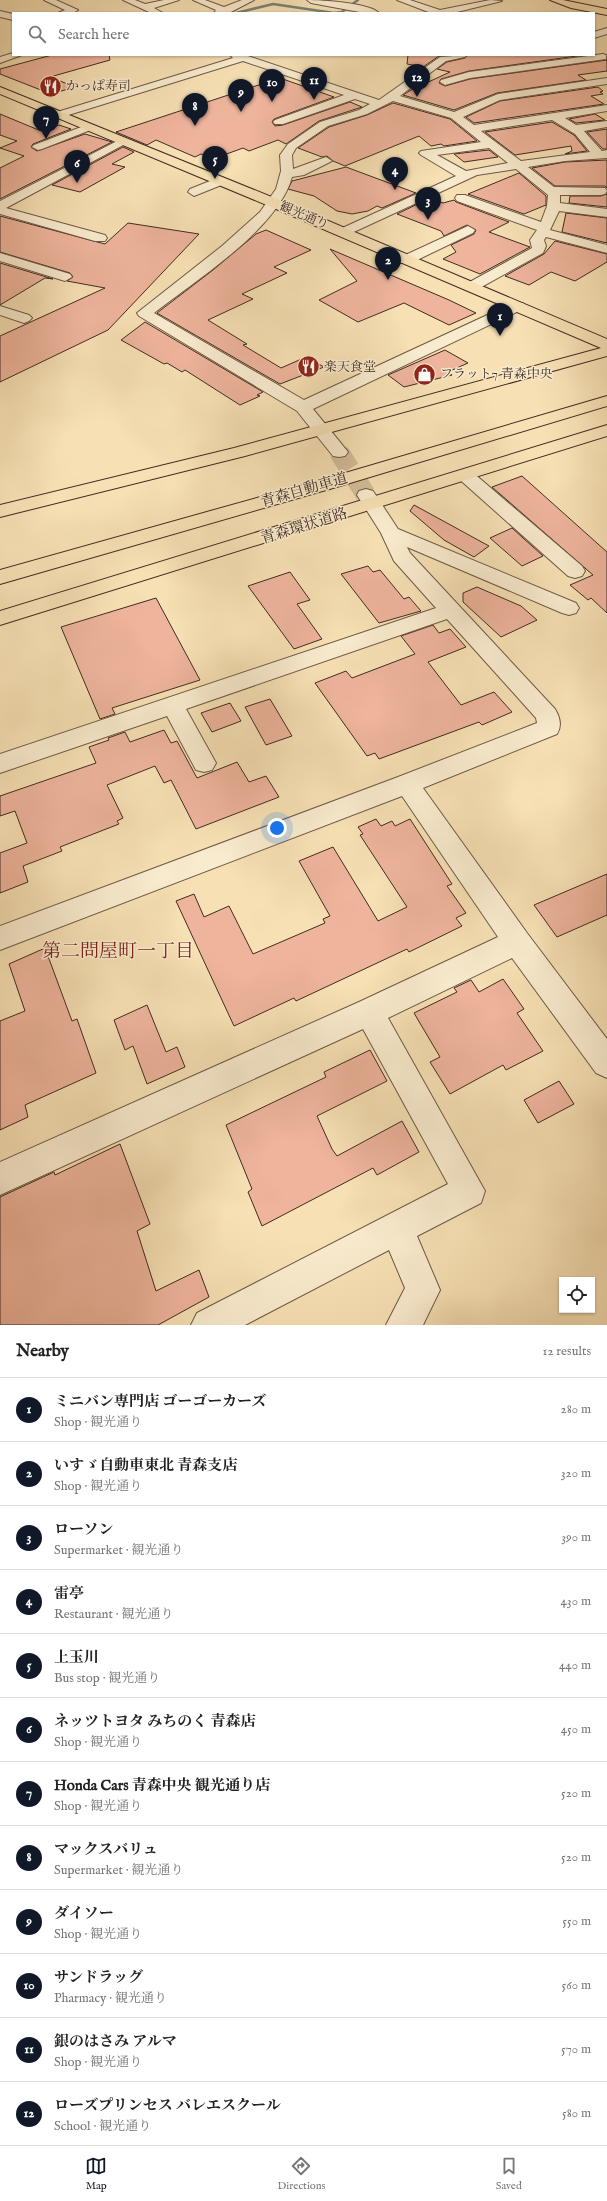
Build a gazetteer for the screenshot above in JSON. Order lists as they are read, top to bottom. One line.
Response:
{"streets":{"main road":["観光通り","青森自動車道","青森環状道路"]},"districts":["第二問屋町一丁目"],"places":{"restaurant":["かっぱ寿司","楽天食堂"],"shop":["フラット7 青森中央"]},"page":{"search":"Search here","pins":["12","11","10","9","8","7","5","6","4","3","2","1"],"heading":["Nearby","12 results"],"list":[{"mark":"1","name":"ミニバン専門店 ゴーゴーカーズ","note":"Shop · 観光通り","value":"280 m"},{"mark":"2","name":"いすゞ自動車東北 青森支店","note":"Shop · 観光通り","value":"320 m"},{"mark":"3","name":"ローソン","note":"Supermarket · 観光通り","value":"390 m"},{"mark":"4","name":"雷亭","note":"Restaurant · 観光通り","value":"430 m"},{"mark":"5","name":"上玉川","note":"Bus stop · 観光通り","value":"440 m"},{"mark":"6","name":"ネッツトヨタ みちのく 青森店","note":"Shop · 観光通り","value":"450 m"},{"mark":"7","name":"Honda Cars 青森中央 観光通り店","note":"Shop · 観光通り","value":"520 m"},{"mark":"8","name":"マックスバリュ","note":"Supermarket · 観光通り","value":"520 m"},{"mark":"9","name":"ダイソー","note":"Shop · 観光通り","value":"550 m"},{"mark":"10","name":"サンドラッグ","note":"Pharmacy · 観光通り","value":"560 m"},{"mark":"11","name":"銀のはさみ アルマ","note":"Shop · 観光通り","value":"570 m"},{"mark":"12","name":"ローズプリンセス バレエスクール","note":"School · 観光通り","value":"580 m"}],"nav":["Map","Directions","Saved"]}}
